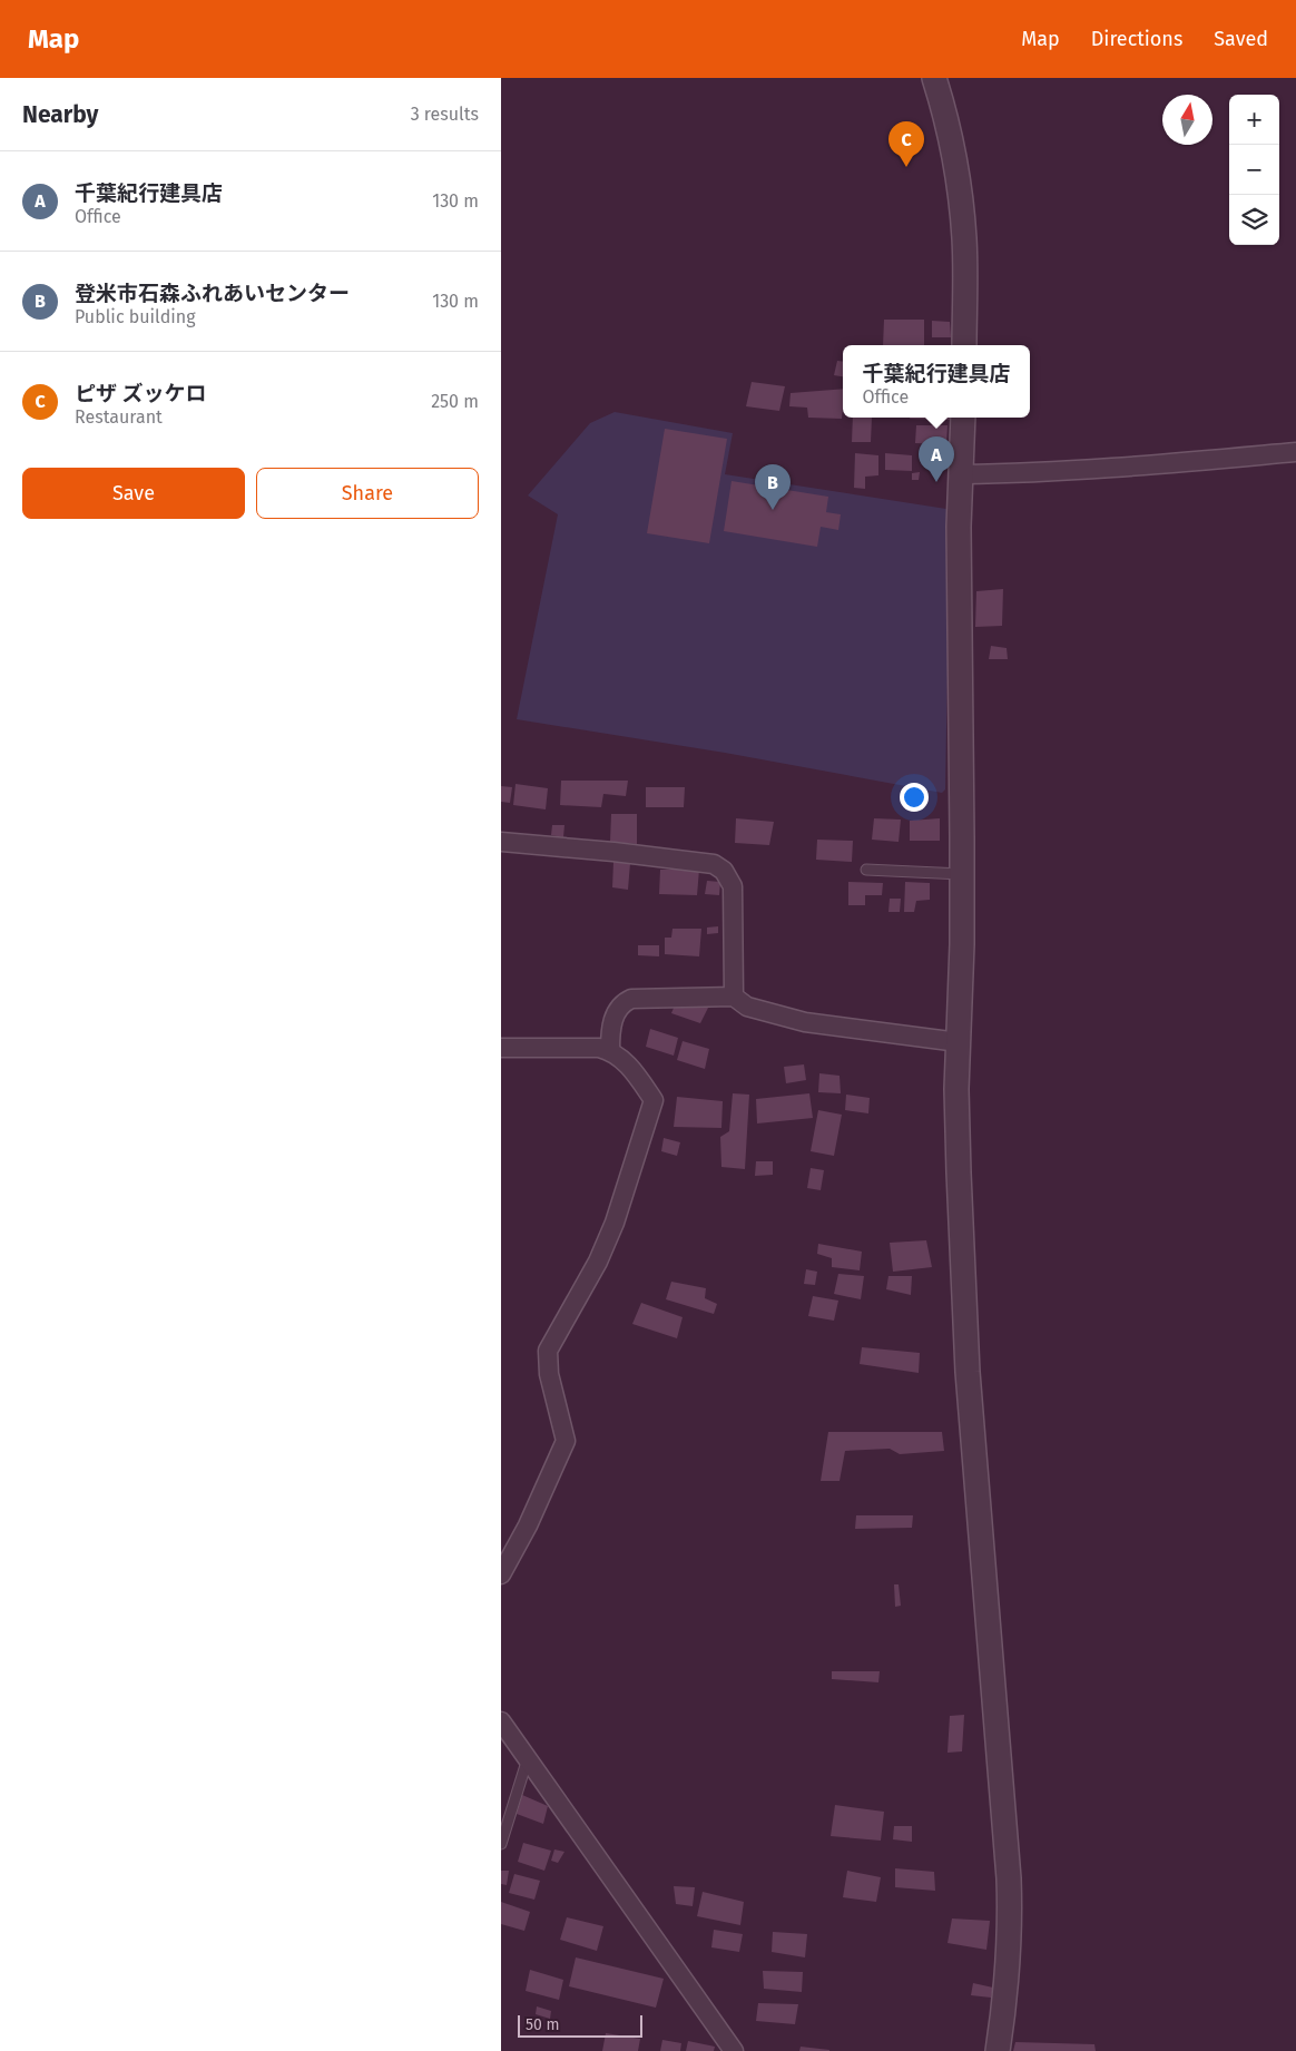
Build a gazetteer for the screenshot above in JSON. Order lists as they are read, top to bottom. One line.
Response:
{"scale_bar":"50 m","north":"top","page":{"header":"Map","nav":["Map","Directions","Saved"],"heading":["Nearby","3 results"],"map_buttons":["+","−"],"pins":["C","A","B"],"list":[{"mark":"A","name":"千葉紀行建具店","note":"Office","value":"130 m"},{"mark":"B","name":"登米市石森ふれあいセンター","note":"Public building","value":"130 m"},{"mark":"C","name":"ピザ ズッケロ","note":"Restaurant","value":"250 m"}],"popup":["千葉紀行建具店","Office"],"buttons":["Save","Share"],"scale":"50 m"}}
